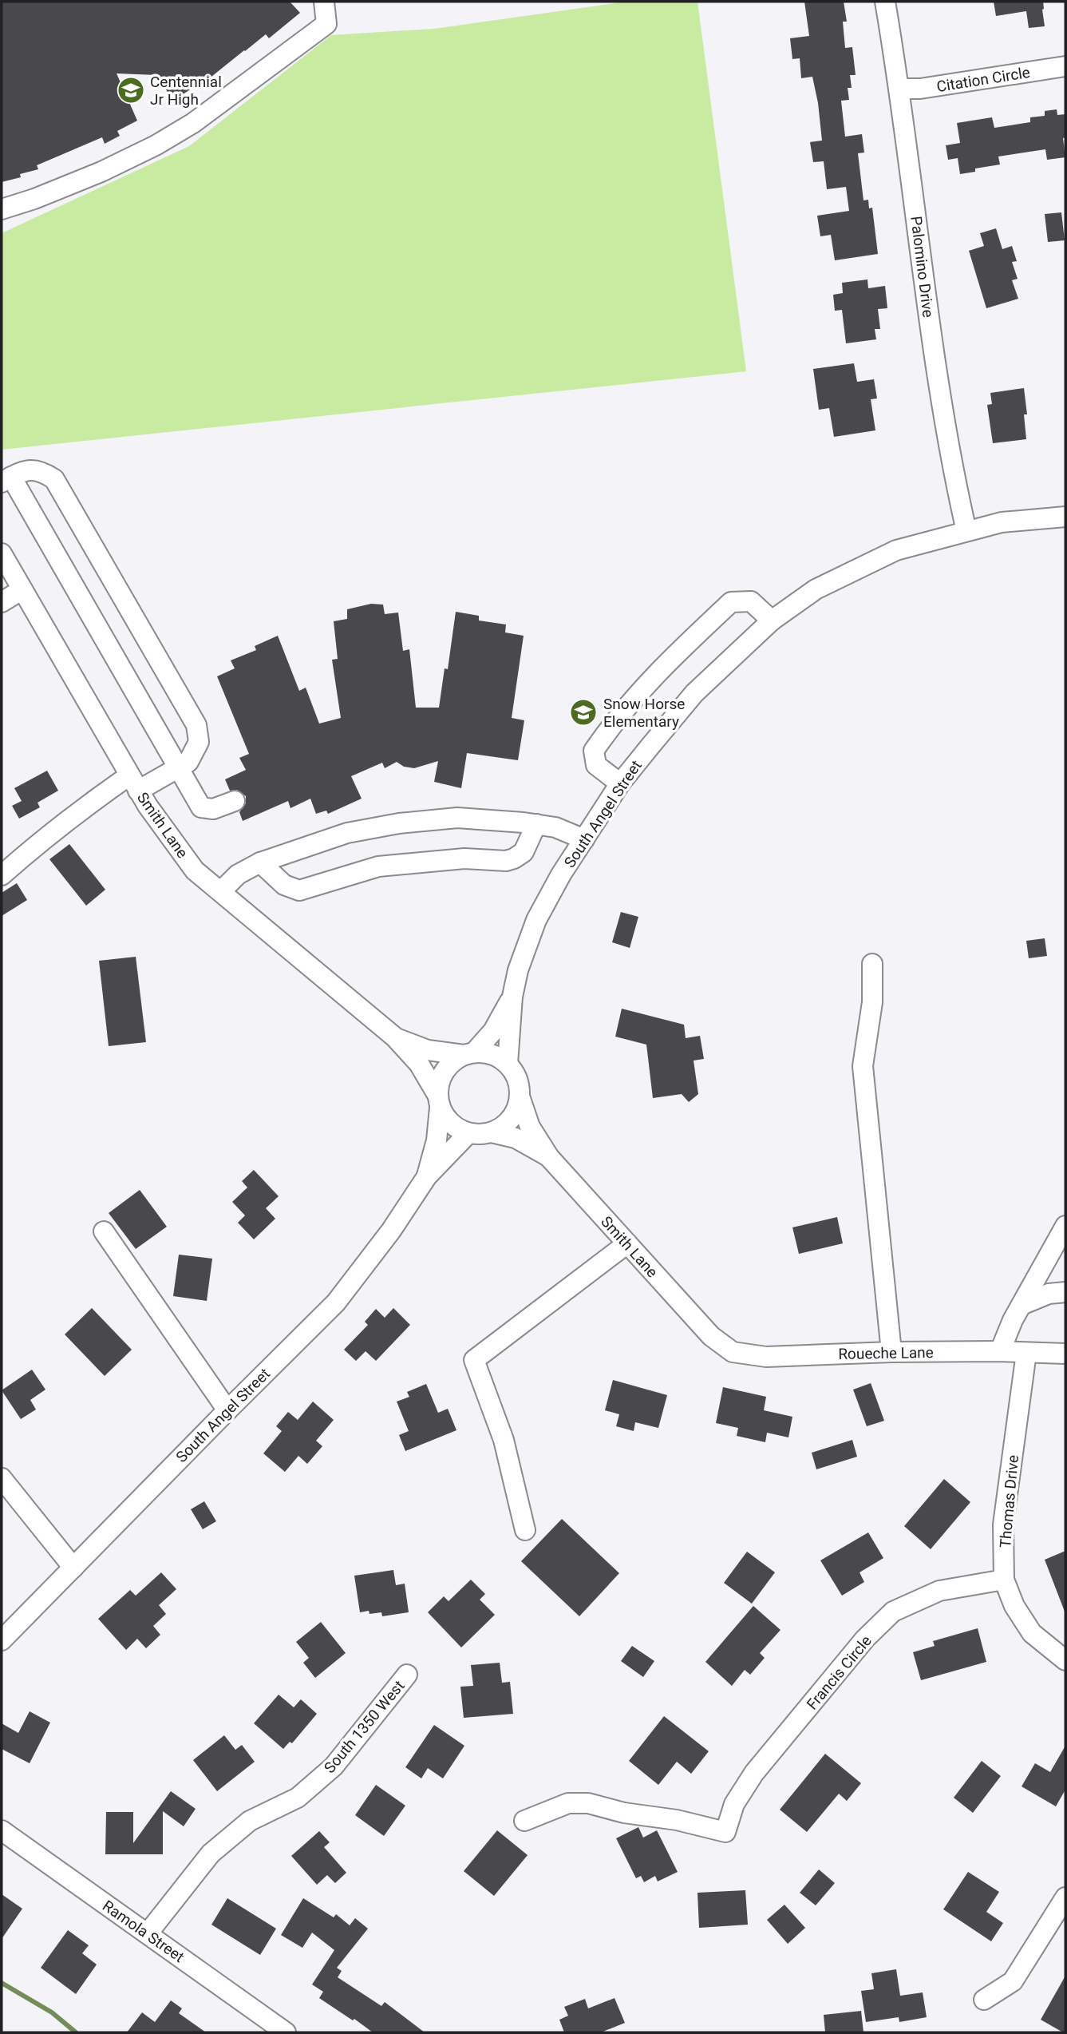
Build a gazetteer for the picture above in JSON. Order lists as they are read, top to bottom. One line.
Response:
{"streets":{"street":["Citation Circle","Palomino Drive","South Angel Street","Smith Lane","Roueche Lane","Thomas Drive","Francis Circle","South 1350 West","Ramola Street"]},"crossings":[["Citation Circle","Palomino Drive"],["Palomino Drive","South Angel Street"],["South Angel Street","Smith Lane"],["Smith Lane","Roueche Lane"],["Roueche Lane","Thomas Drive"],["Thomas Drive","Francis Circle"],["South 1350 West","Ramola Street"]],"places":{"school or university":["Centennial Jr High","Snow Horse Elementary"]}}
